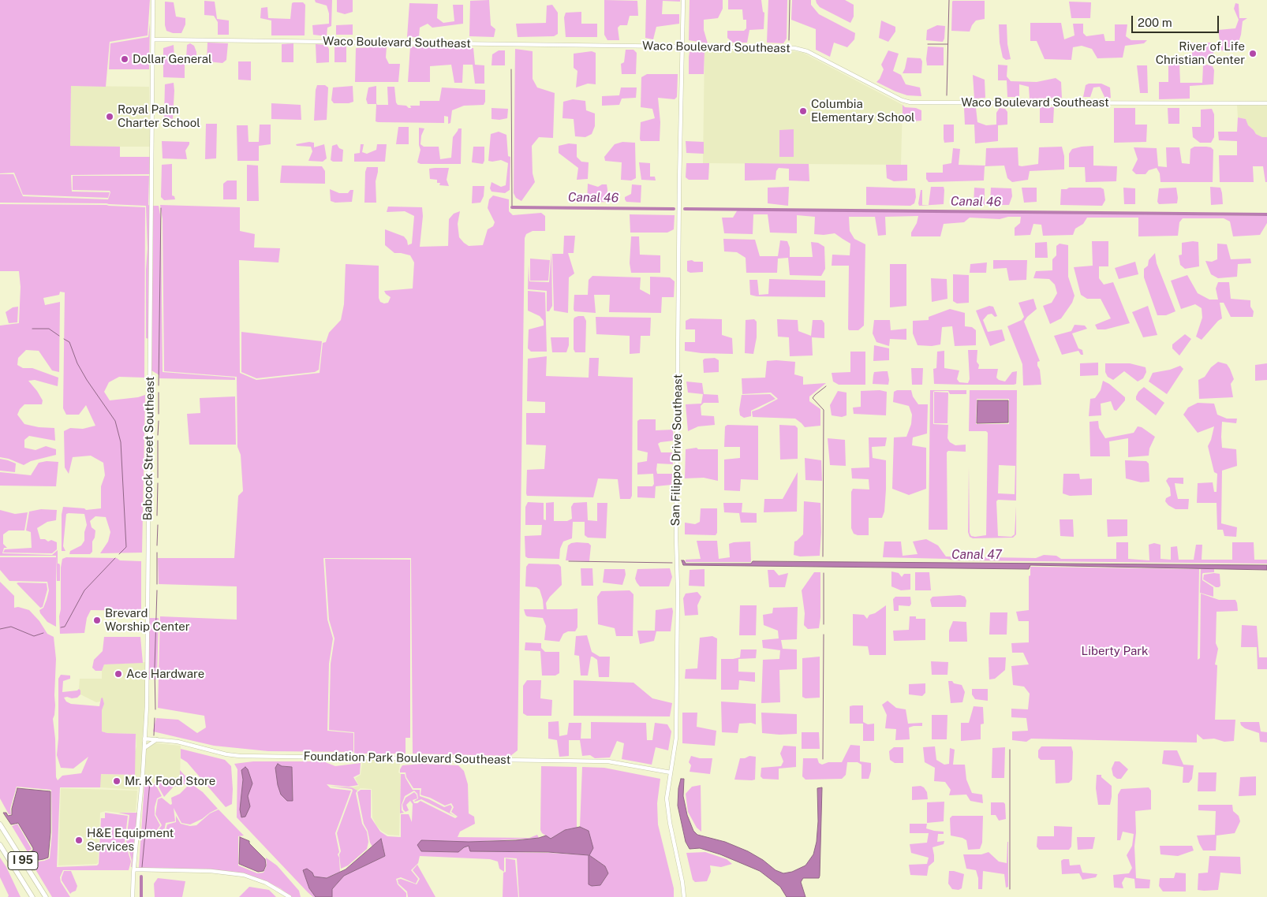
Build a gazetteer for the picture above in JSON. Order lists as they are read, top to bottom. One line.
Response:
{"streets":{"highway":["I 95"],"street":["Waco Boulevard Southeast","Babcock Street Southeast","San Filippo Drive Southeast","Foundation Park Boulevard Southeast"]},"crossings":[["Waco Boulevard Southeast","Babcock Street Southeast"],["Waco Boulevard Southeast","San Filippo Drive Southeast"],["Babcock Street Southeast","Foundation Park Boulevard Southeast"],["San Filippo Drive Southeast","Foundation Park Boulevard Southeast"]],"water":["Canal 46","Canal 47"],"parks":["Liberty Park"],"places":["River of Life Christian Center","Dollar General","Columbia Elementary School","Royal Palm Charter School","Brevard Worship Center","Ace Hardware","Mr. K Food Store","H&E Equipment Services"],"scale_bar":"200 m"}
